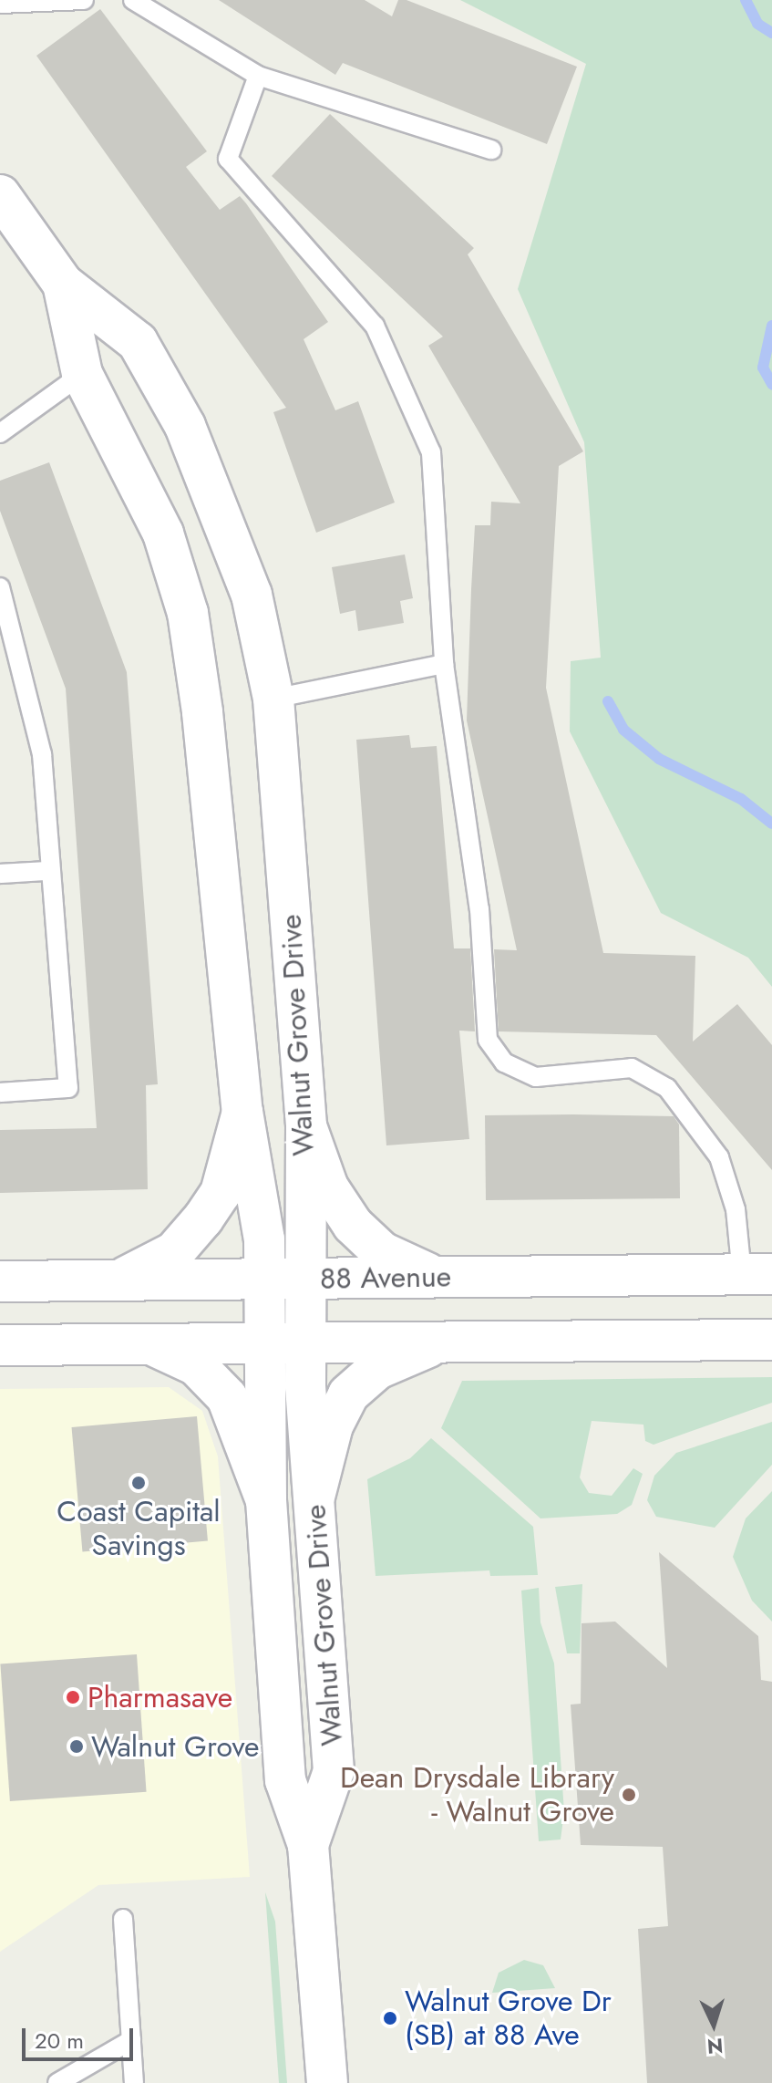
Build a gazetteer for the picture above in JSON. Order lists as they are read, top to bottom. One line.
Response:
{"streets":{"street":["Walnut Grove Drive","88 Avenue"]},"crossings":[["Walnut Grove Drive","88 Avenue"]],"places":["Coast Capital Savings","Pharmasave","Walnut Grove","Dean Drysdale Library - Walnut Grove","Walnut Grove Dr (SB) at 88 Ave"],"scale_bar":"20 m","north":"bottom"}
